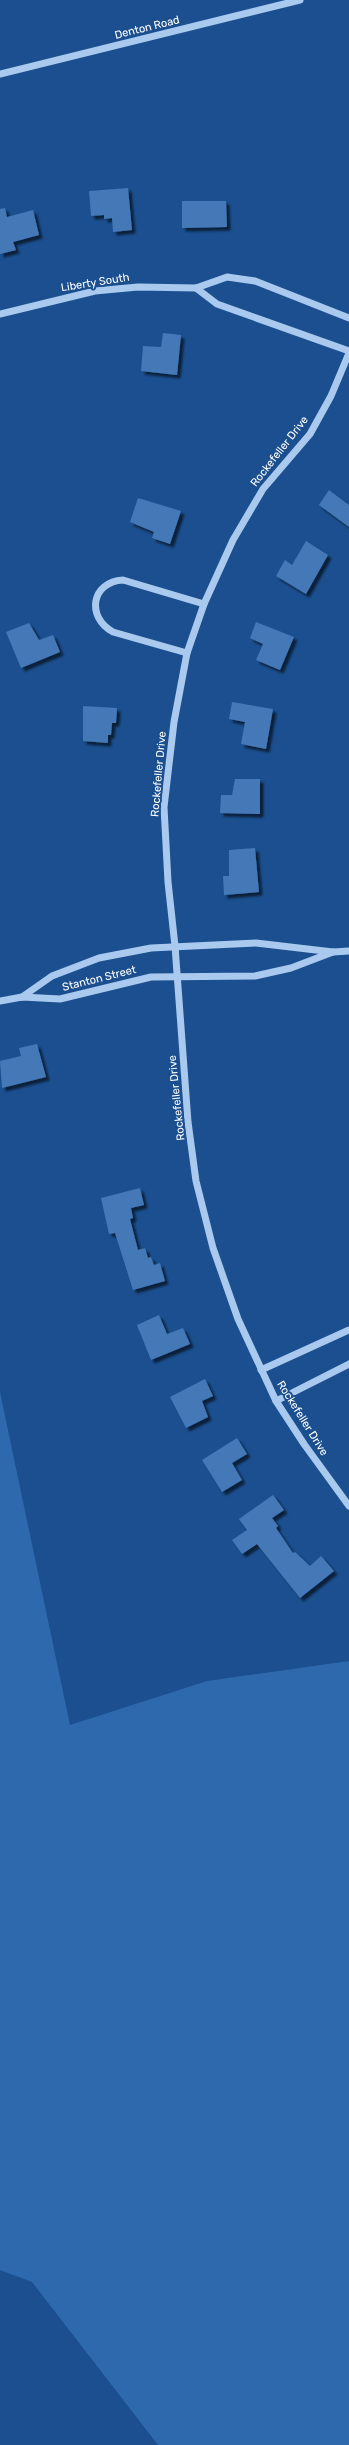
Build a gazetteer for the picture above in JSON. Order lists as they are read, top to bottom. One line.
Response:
{"streets":{"street":["Denton Road","Liberty South","Rockefeller Drive","Stanton Street"]},"crossings":[["Rockefeller Drive","Stanton Street"]]}
